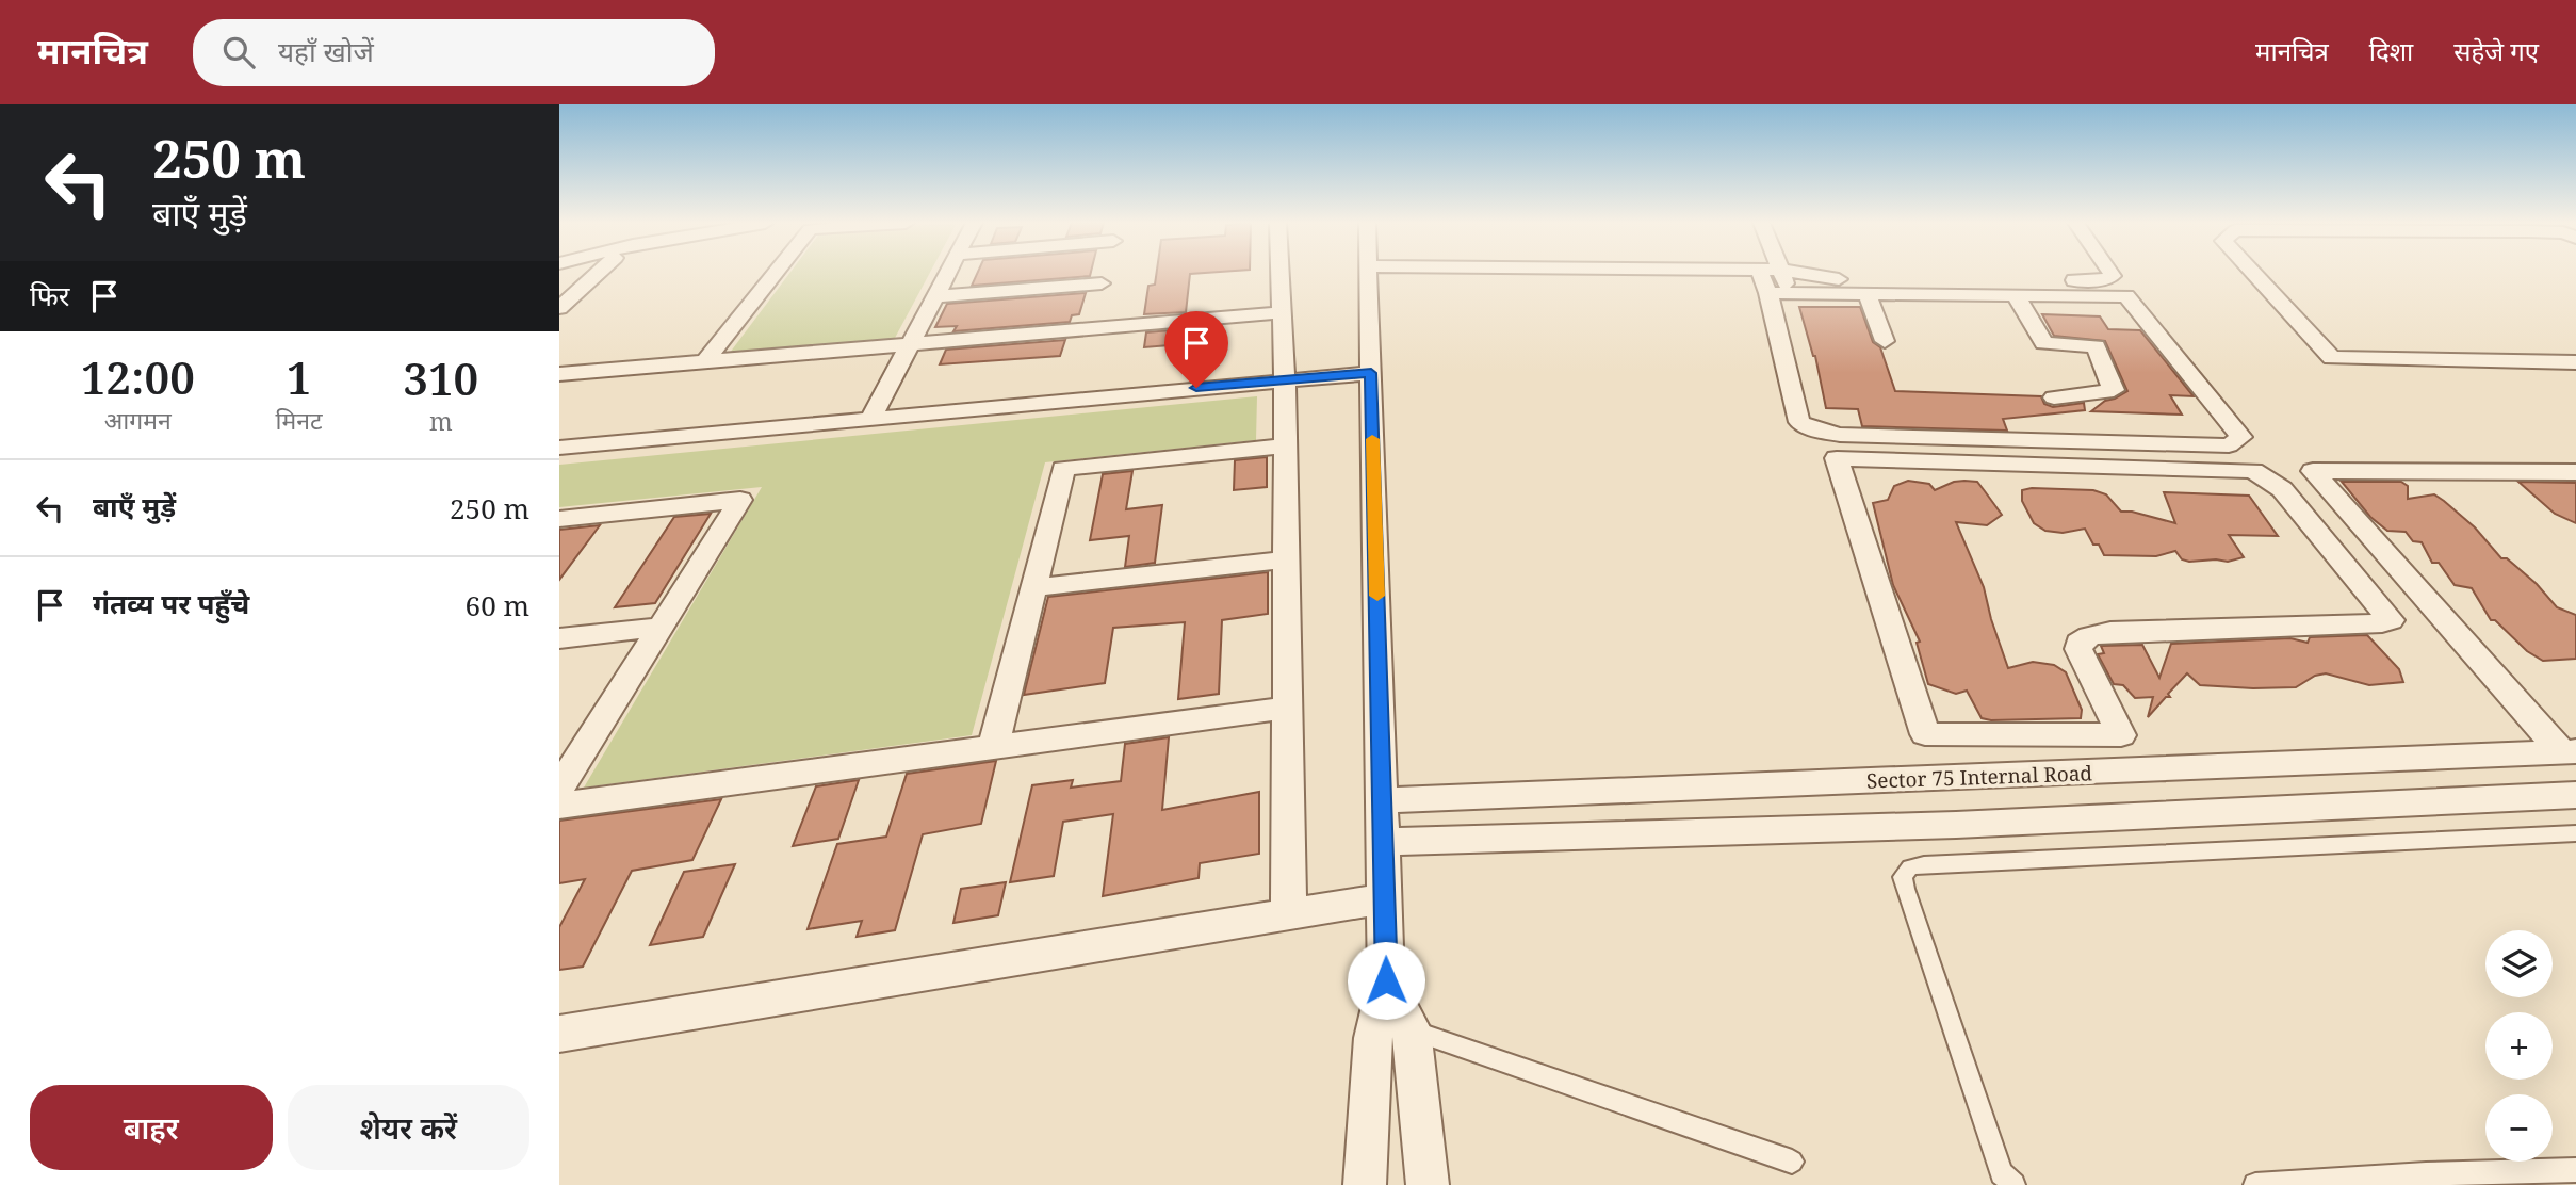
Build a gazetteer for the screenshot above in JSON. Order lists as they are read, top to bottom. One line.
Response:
{"streets":{"street":["Sector 75 Internal Road"]},"page":{"header":"मानचित्र","search":"यहाँ खोजें","nav":["मानचित्र","दिशा","सहेजे गए"],"turn":["250 m","बाएँ मुड़ें"],"then":"फिर","eta":["12:00","आगमन","1","मिनट","310","m"],"list":[{"name":"बाएँ मुड़ें","value":"250 m"},{"name":"गंतव्य पर पहुँचे","value":"60 m"}],"map_buttons":["+","−"],"buttons":["बाहर","शेयर करें"]}}
